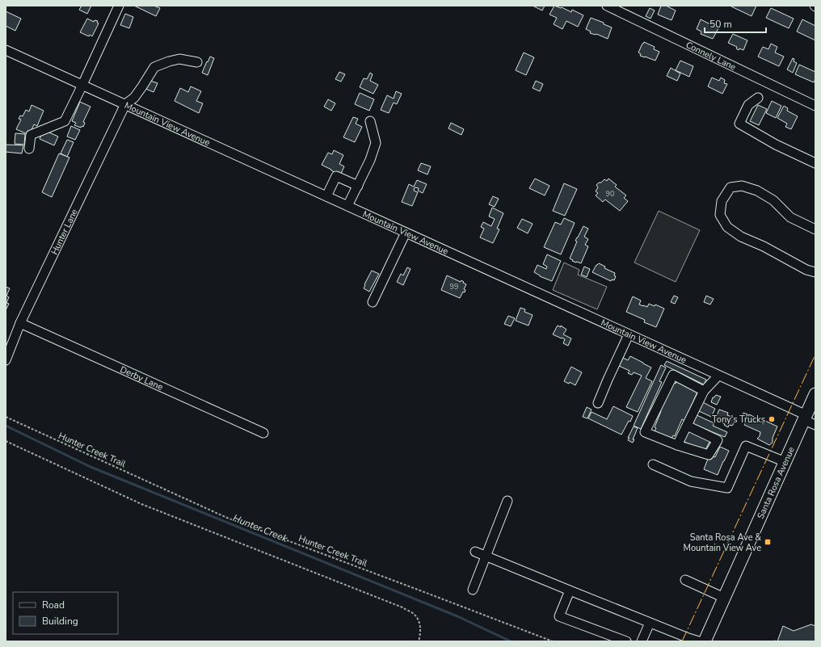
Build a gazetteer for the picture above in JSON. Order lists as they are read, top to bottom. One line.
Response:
{"streets":{"main road":["Santa Rosa Avenue"],"street":["Connely Lane","Mountain View Avenue","Hunter Lane","Derby Lane"],"path":["Hunter Creek Trail"]},"crossings":[["Mountain View Avenue","Hunter Lane"],["Mountain View Avenue","Santa Rosa Avenue"],["Hunter Lane","Derby Lane"]],"water":["Hunter Creek"],"places":{"other":["Tony's Trucks"],"transit":["Santa Rosa Ave & Mountain View Ave"]},"house_numbers":["90","99"],"legend":["Road","Building"],"scale_bar":"50 m"}
